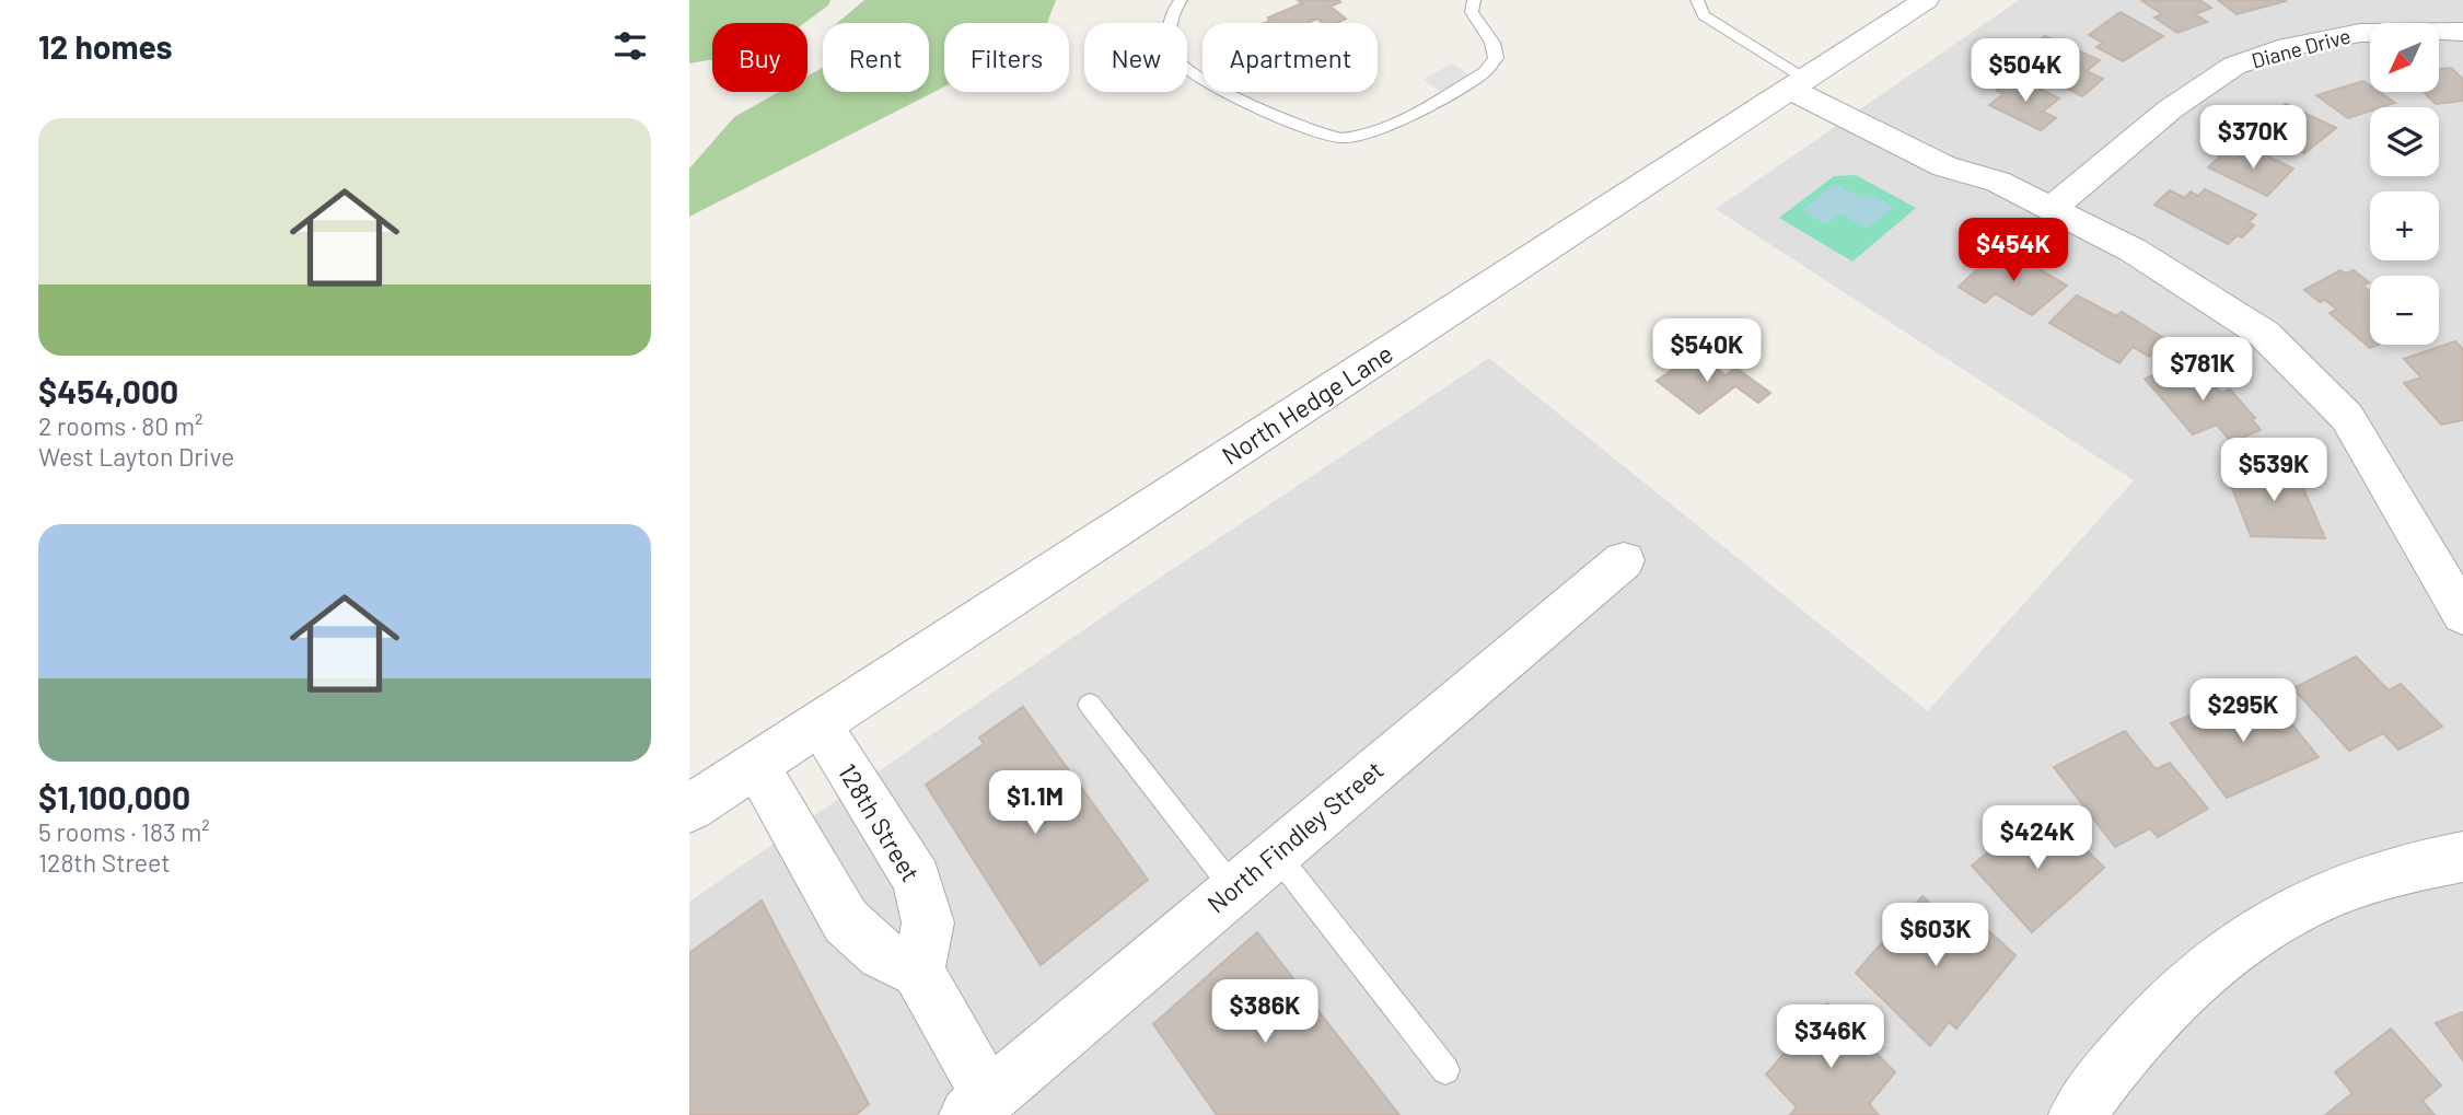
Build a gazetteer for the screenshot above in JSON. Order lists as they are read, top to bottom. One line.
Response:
{"streets":{"street":["Diane Drive","North Hedge Lane","128th Street","North Findley Street"]},"crossings":[["North Hedge Lane","128th Street"]],"north":"bottom left","page":{"heading":"12 homes","map_buttons":["+","−"],"chip":["Buy","Rent","Filters","New","Apartment"],"price":["$504K","$370K","$454K","$540K","$781K","$539K","$295K","$1.1M","$424K","$603K","$386K","$346K"],"list":[{"name":"$454,000","note":"2 rooms · 80 m² · West Layton Drive"},{"name":"$1,100,000","note":"5 rooms · 183 m² · 128th Street"}]}}
